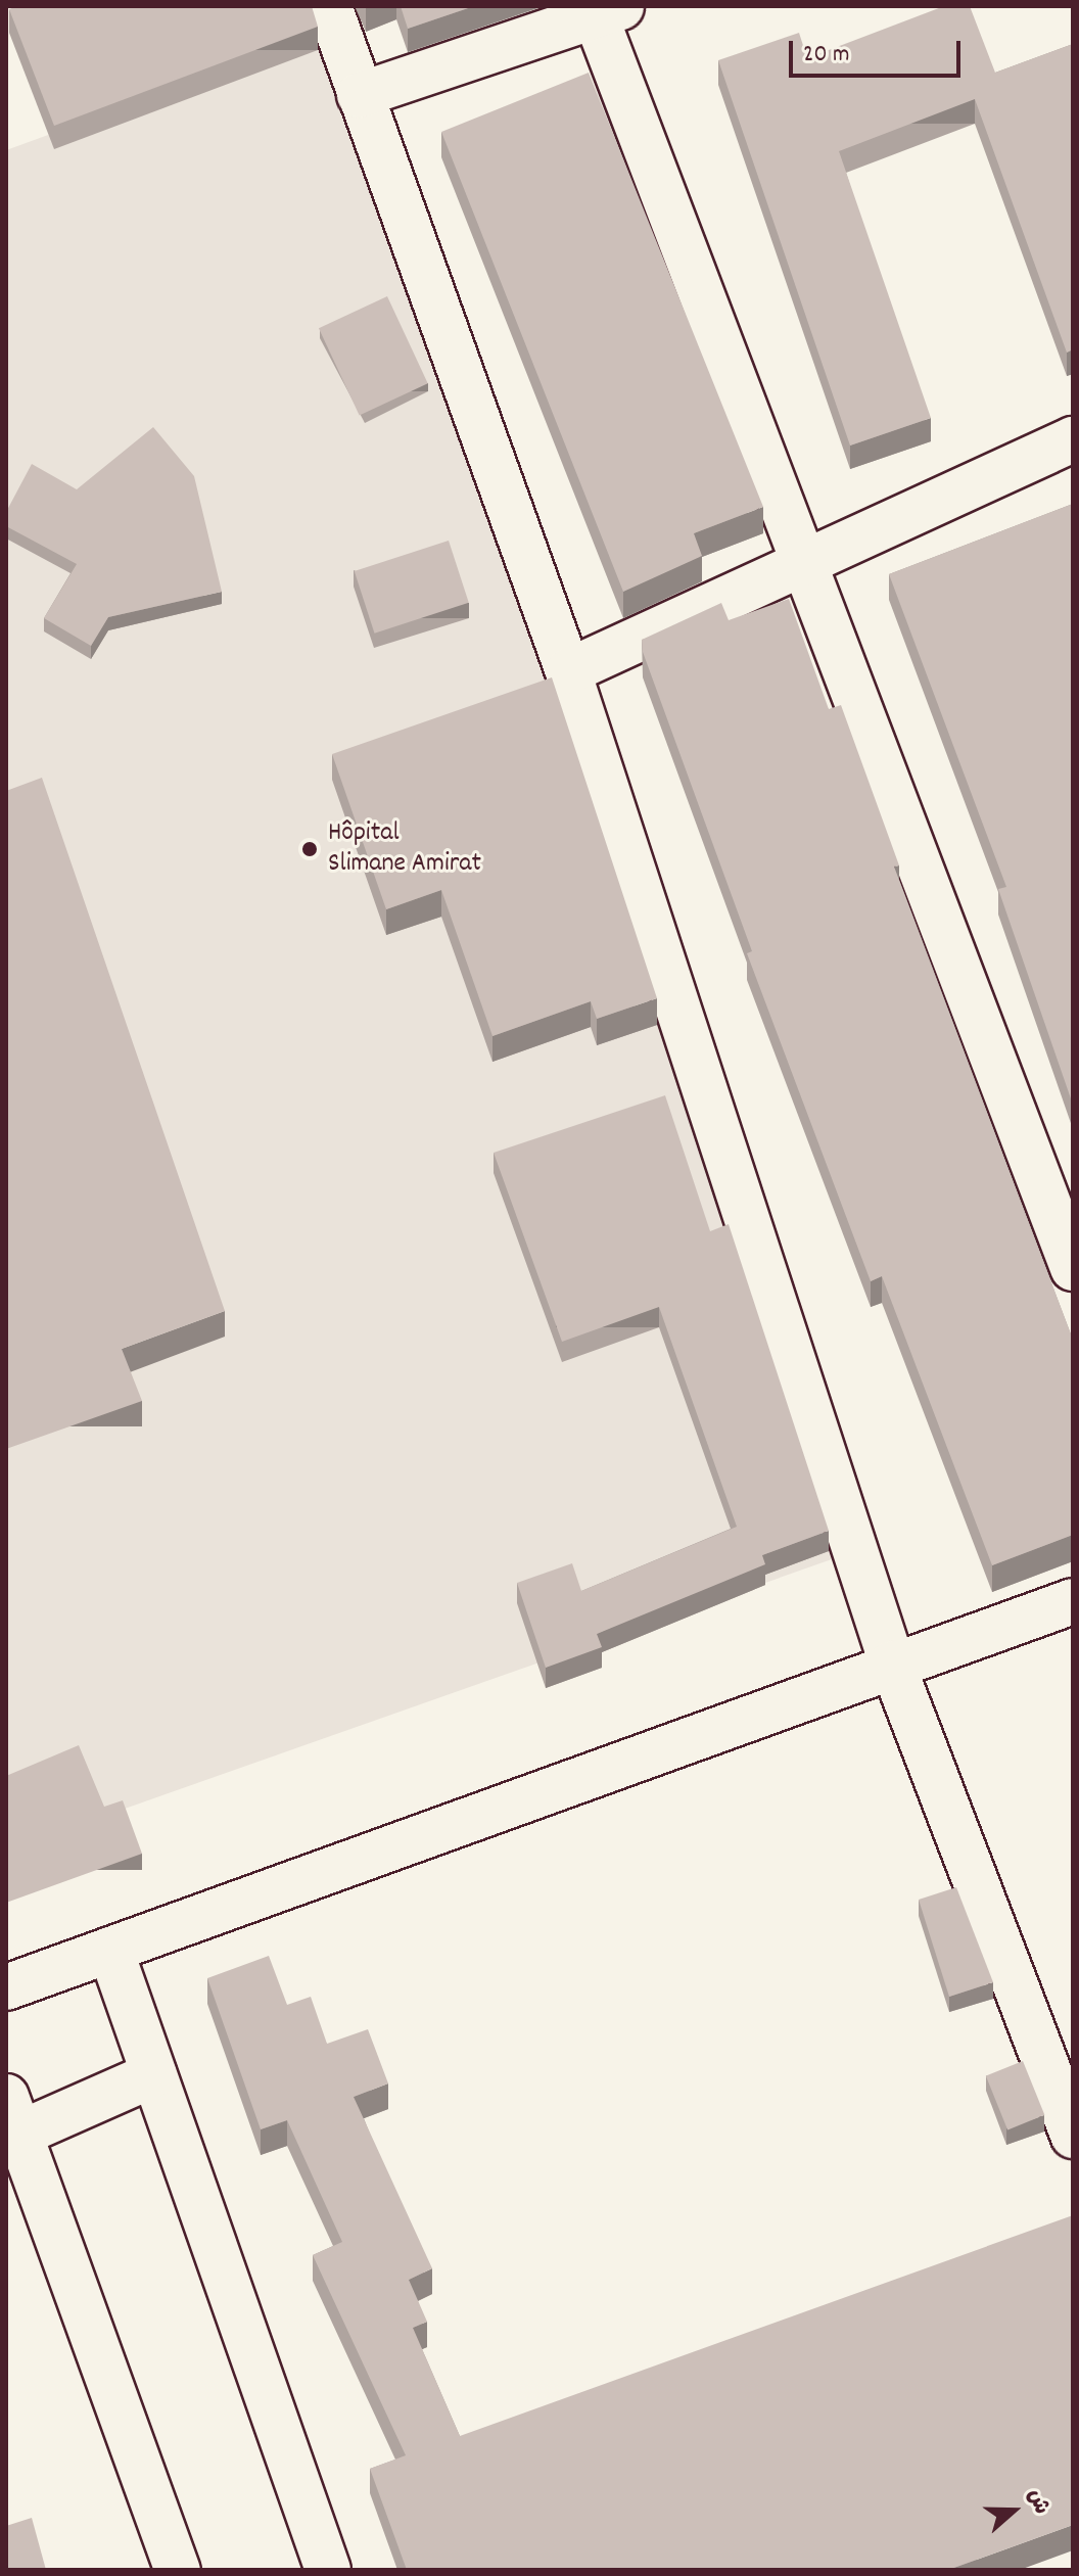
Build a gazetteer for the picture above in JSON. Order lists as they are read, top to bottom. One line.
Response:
{"places":["Hôpital Slimane Amirat"],"scale_bar":"20 m","north":"right"}
